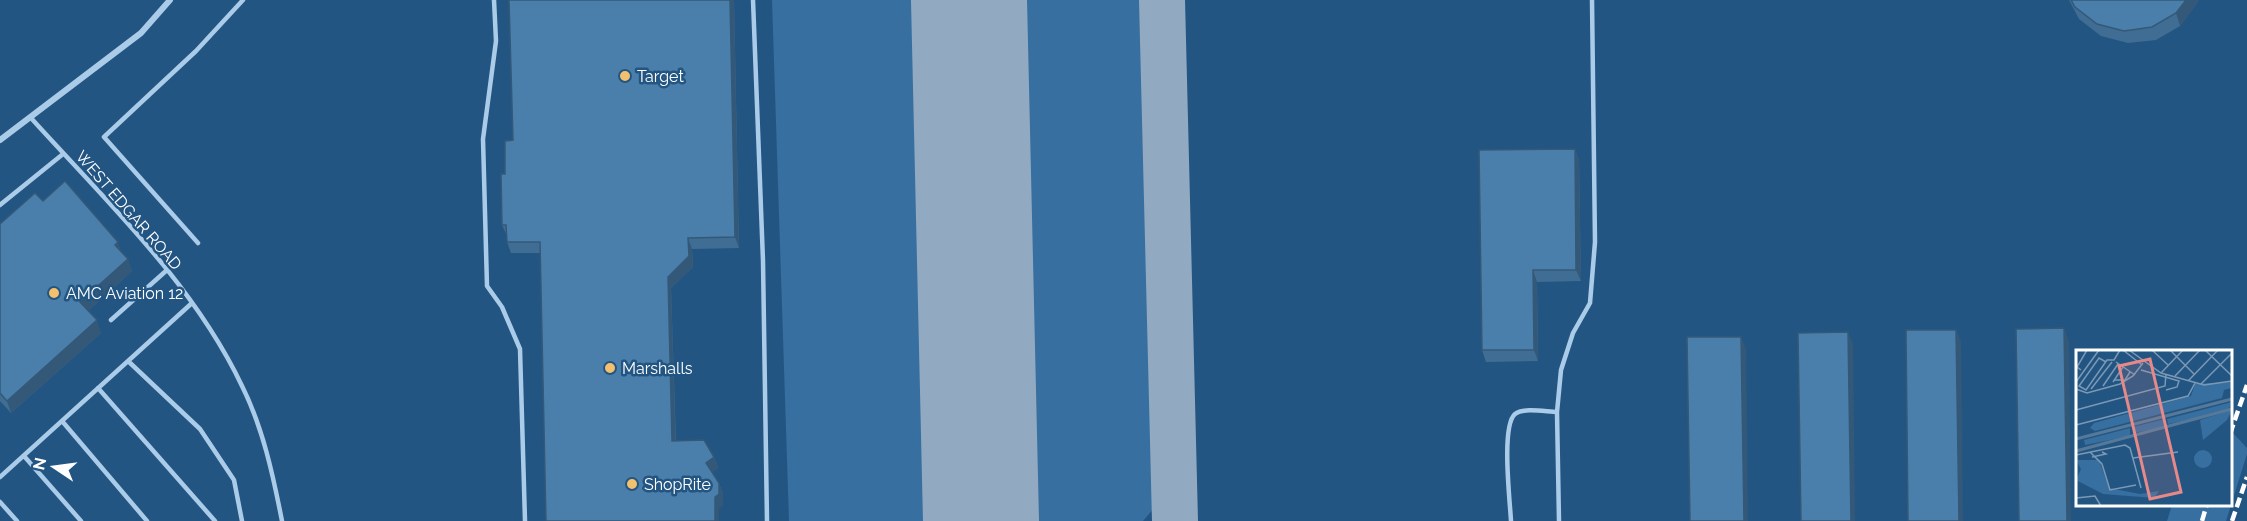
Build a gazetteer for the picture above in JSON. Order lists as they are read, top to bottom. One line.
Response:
{"streets":{"lane":["WEST EDGAR ROAD"]},"places":["Target","AMC Aviation 12","Marshalls","ShopRite"],"north":"left"}
